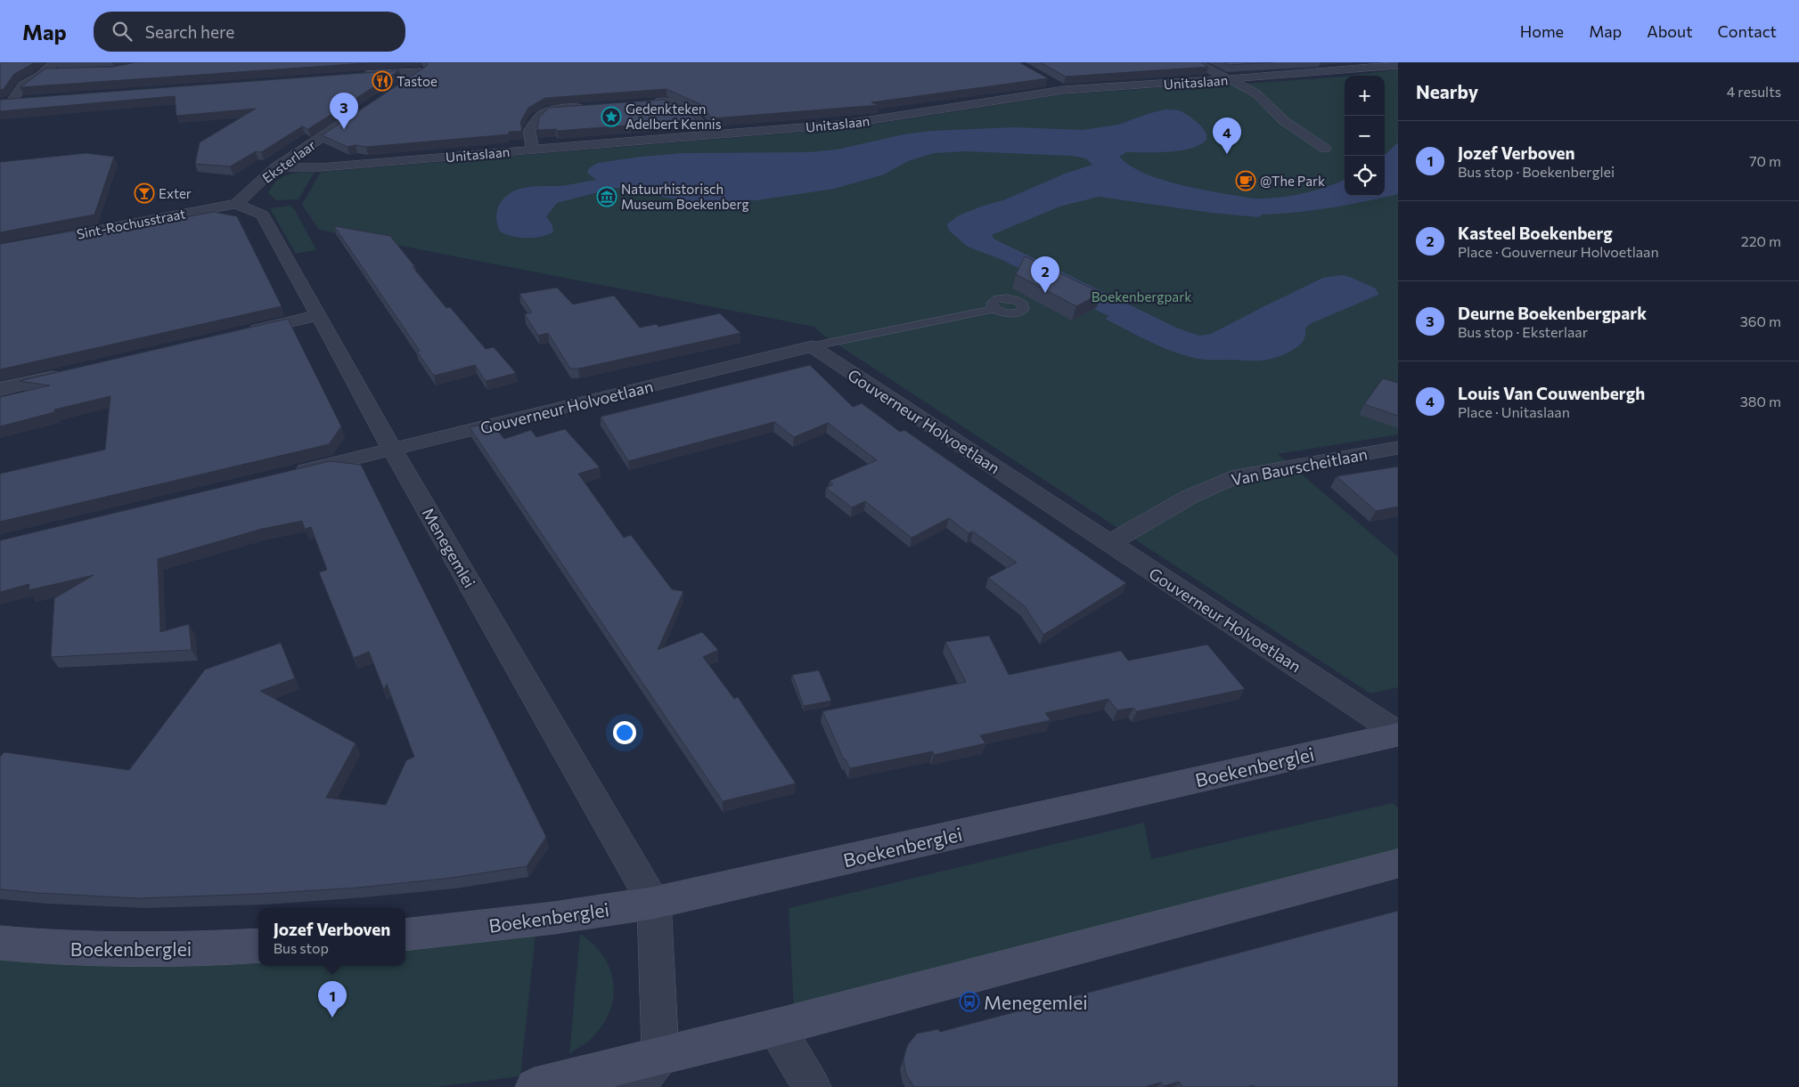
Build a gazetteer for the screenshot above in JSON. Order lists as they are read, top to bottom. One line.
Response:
{"streets":{"street":["Unitaslaan","Eksterlaar","Sint-Rochusstraat","Gouverneur Holvoetlaan","Van Baurscheitlaan","Menegemlei","Boekenberglei"]},"crossings":[["Unitaslaan","Eksterlaar"],["Eksterlaar","Sint-Rochusstraat"],["Eksterlaar","Menegemlei"],["Sint-Rochusstraat","Menegemlei"],["Gouverneur Holvoetlaan","Van Baurscheitlaan"],["Gouverneur Holvoetlaan","Menegemlei"],["Gouverneur Holvoetlaan","Boekenberglei"],["Menegemlei","Boekenberglei"]],"parks":["Boekenbergpark"],"places":{"restaurant":["Tastoe"],"place":["Gedenkteken Adelbert Kennis"],"cafe":["@The Park"],"bar":["Exter"],"museum":["Natuurhistorisch Museum Boekenberg"],"bus stop":["Menegemlei"]},"page":{"header":"Map","search":"Search here","nav":["Home","Map","About","Contact"],"heading":["Nearby","4 results"],"map_buttons":["+","−"],"pins":["3","4","2","1"],"list":[{"mark":"1","name":"Jozef Verboven","note":"Bus stop · Boekenberglei","value":"70 m"},{"mark":"2","name":"Kasteel Boekenberg","note":"Place · Gouverneur Holvoetlaan","value":"220 m"},{"mark":"3","name":"Deurne Boekenbergpark","note":"Bus stop · Eksterlaar","value":"360 m"},{"mark":"4","name":"Louis Van Couwenbergh","note":"Place · Unitaslaan","value":"380 m"}],"popup":["Jozef Verboven","Bus stop"]}}
